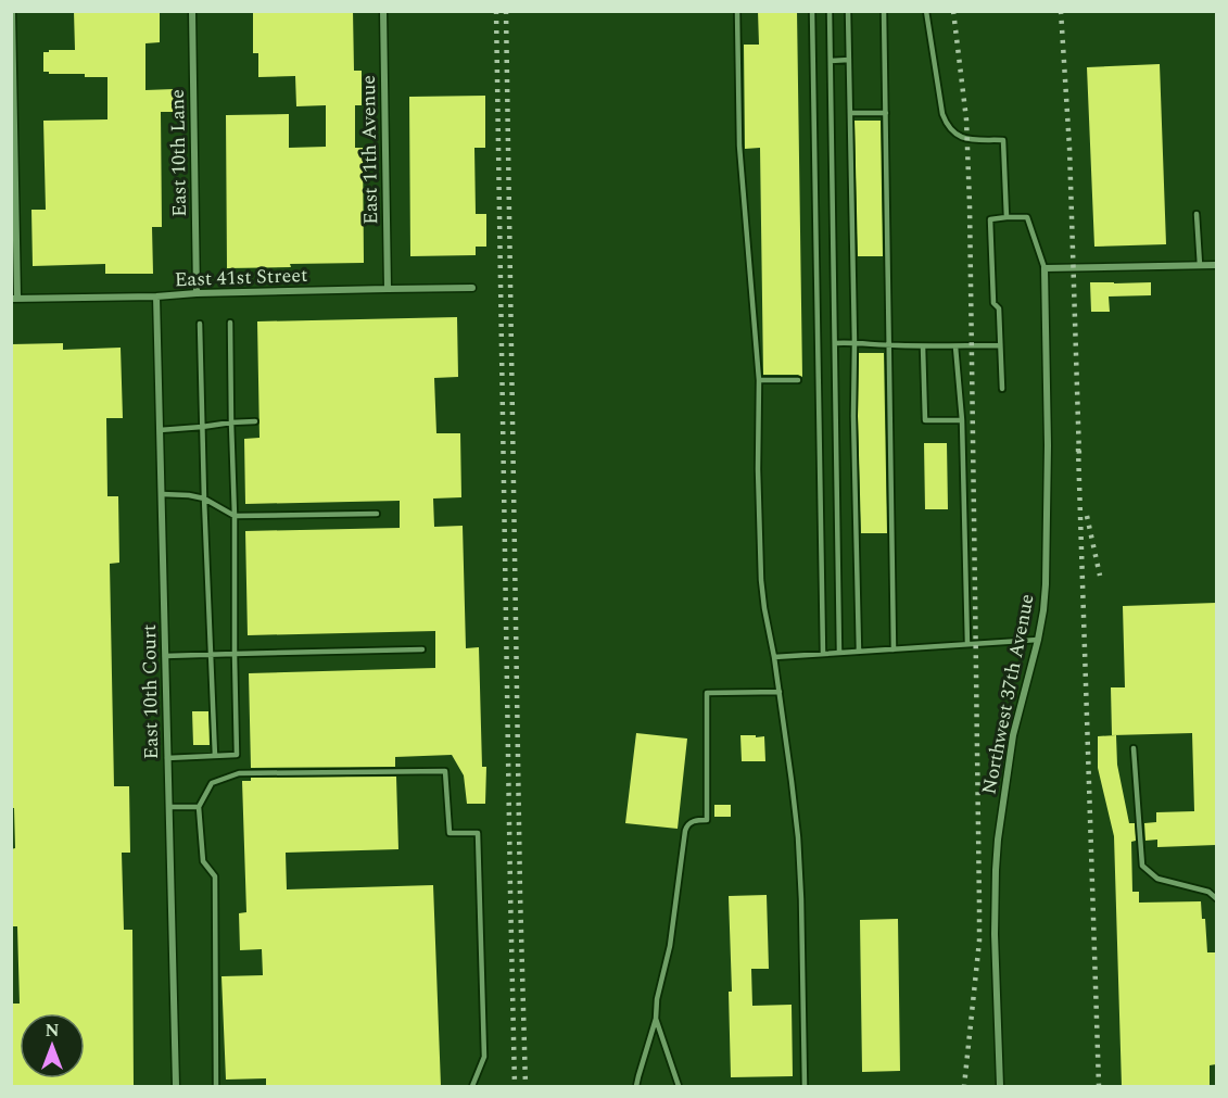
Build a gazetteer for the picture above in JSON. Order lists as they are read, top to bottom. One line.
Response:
{"streets":{"street":["East 11th Avenue","East 10th Lane","East 41st Street","East 10th Court","Northwest 37th Avenue"]},"crossings":[["East 11th Avenue","East 41st Street"],["East 10th Lane","East 41st Street"],["East 41st Street","East 10th Court"]],"north":"top"}
